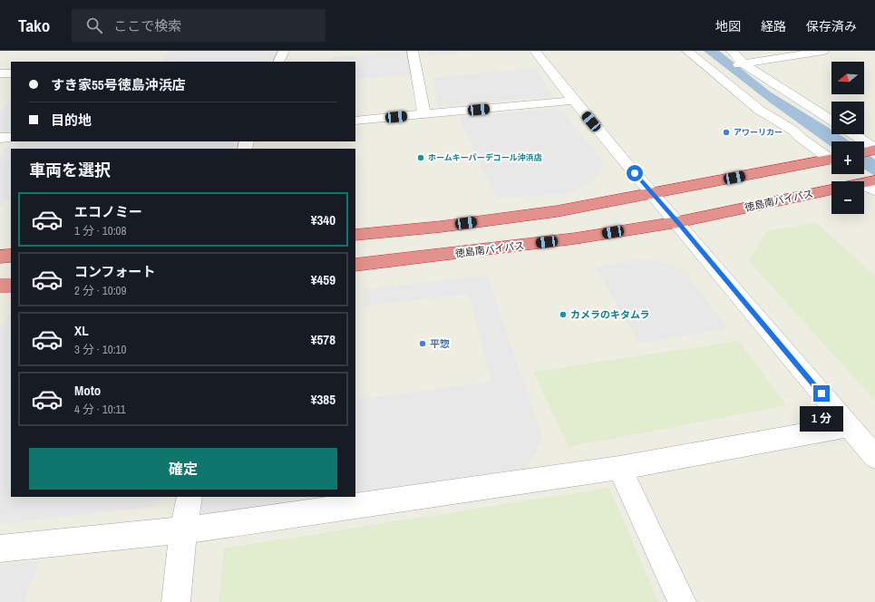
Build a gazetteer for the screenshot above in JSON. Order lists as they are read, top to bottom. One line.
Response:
{"streets":{"highway":["徳島南バイパス"]},"places":["アワーリカー","ホームキーパーデコール沖浜店","カメラのキタムラ","平惣"],"north":"left","page":{"header":"Tako","search":"ここで検索","nav":["地図","経路","保存済み"],"map_buttons":["+","−"],"banner":["すき家55号徳島沖浜店","目的地"],"heading":"車両を選択","list":[{"name":"エコノミー","note":"1 分 · 10:08","value":"¥340"},{"name":"コンフォート","note":"2 分 · 10:09","value":"¥459"},{"name":"XL","note":"3 分 · 10:10","value":"¥578"},{"name":"Moto","note":"4 分 · 10:11","value":"¥385"}],"bubble":"1 分","buttons":"確定"}}
